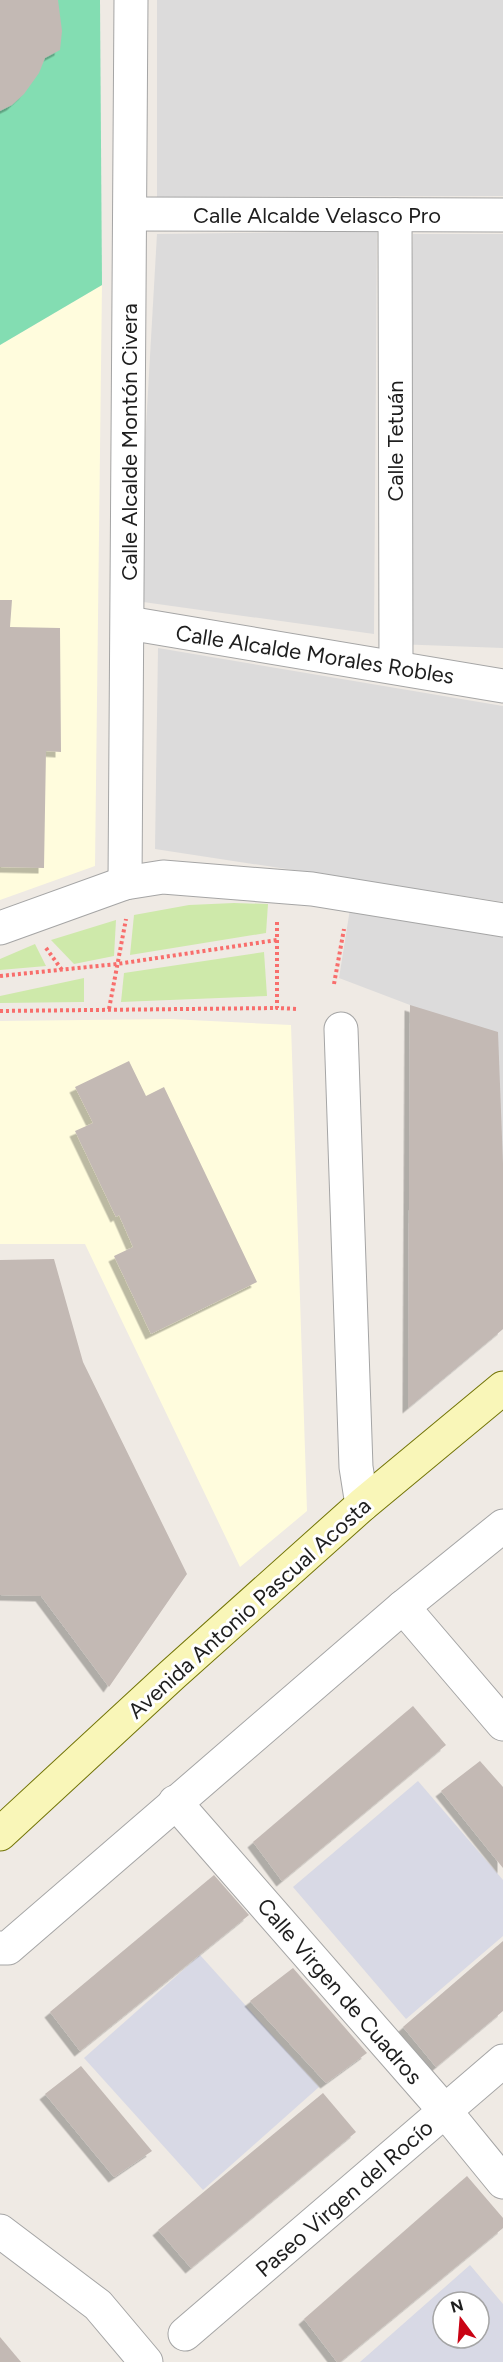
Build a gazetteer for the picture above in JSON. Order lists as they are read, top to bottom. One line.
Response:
{"streets":{"street":["Calle Alcalde Velasco Pro","Calle Tetuán","Calle Alcalde Montón Civera","Calle Alcalde Morales Robles","Avenida Antonio Pascual Acosta","Calle Virgen de Cuadros","Paseo Virgen del Rocío"]},"crossings":[["Calle Alcalde Velasco Pro","Calle Tetuán"],["Calle Alcalde Velasco Pro","Calle Alcalde Montón Civera"],["Calle Tetuán","Calle Alcalde Morales Robles"],["Calle Alcalde Montón Civera","Calle Alcalde Morales Robles"],["Calle Virgen de Cuadros","Paseo Virgen del Rocío"]],"north":"top"}
